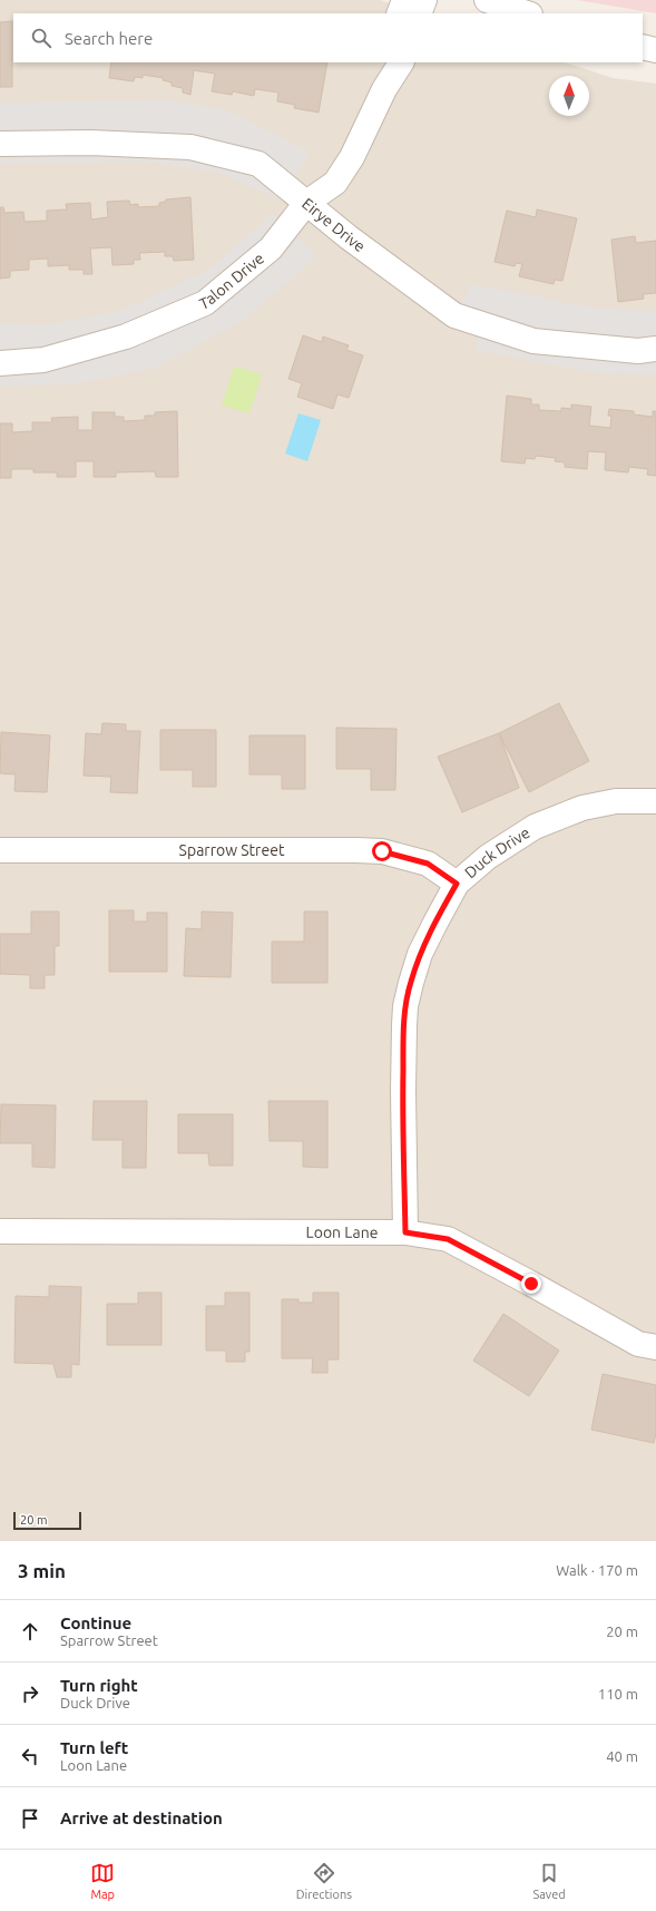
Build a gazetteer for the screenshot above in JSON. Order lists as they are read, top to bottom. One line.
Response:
{"streets":{"street":["Eirye Drive","Talon Drive","Sparrow Street","Duck Drive","Loon Lane"]},"crossings":[["Eirye Drive","Talon Drive"],["Sparrow Street","Duck Drive"],["Duck Drive","Loon Lane"]],"scale_bar":"20 m","north":"top","page":{"search":"Search here","scale":"20 m","heading":["3 min","Walk · 170 m"],"list":[["Continue","Sparrow Street","20 m"],["Turn right","Duck Drive","110 m"],["Turn left","Loon Lane","40 m"],"Arrive at destination"],"nav":["Map","Directions","Saved"]}}
